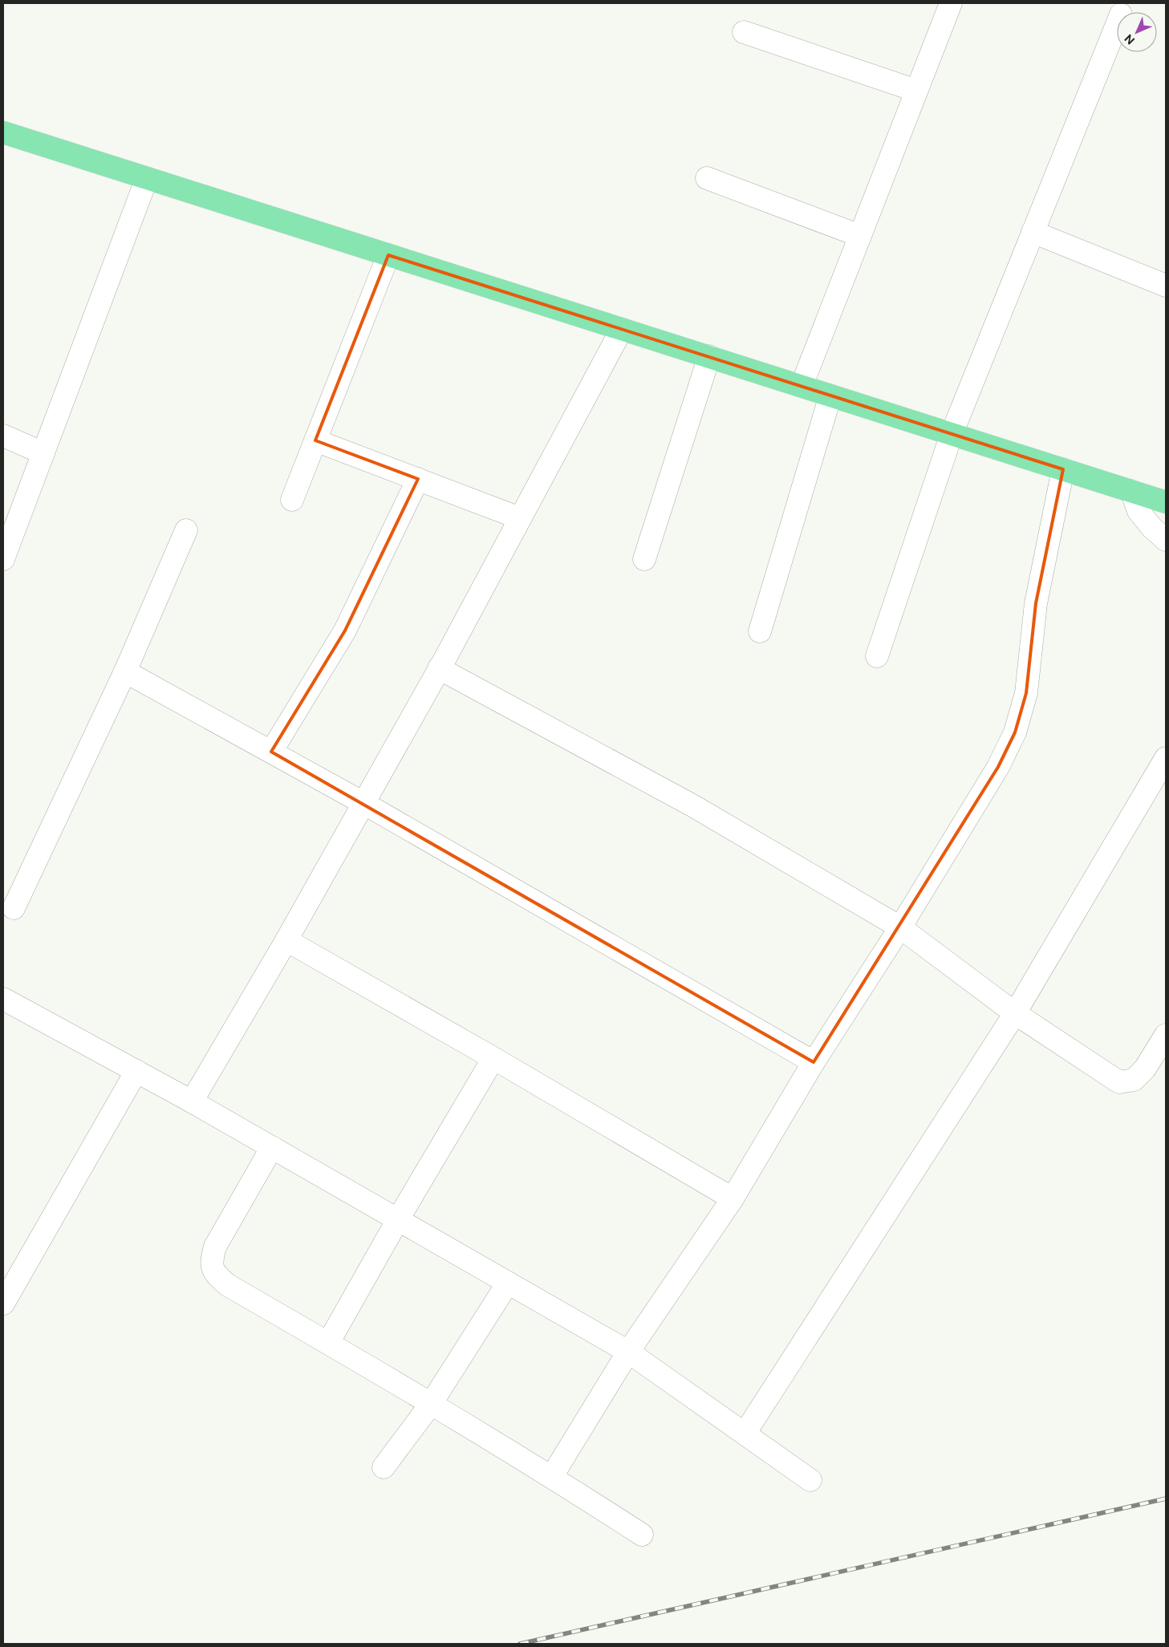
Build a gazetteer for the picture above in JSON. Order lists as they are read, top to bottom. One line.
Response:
{"north":"bottom left"}
